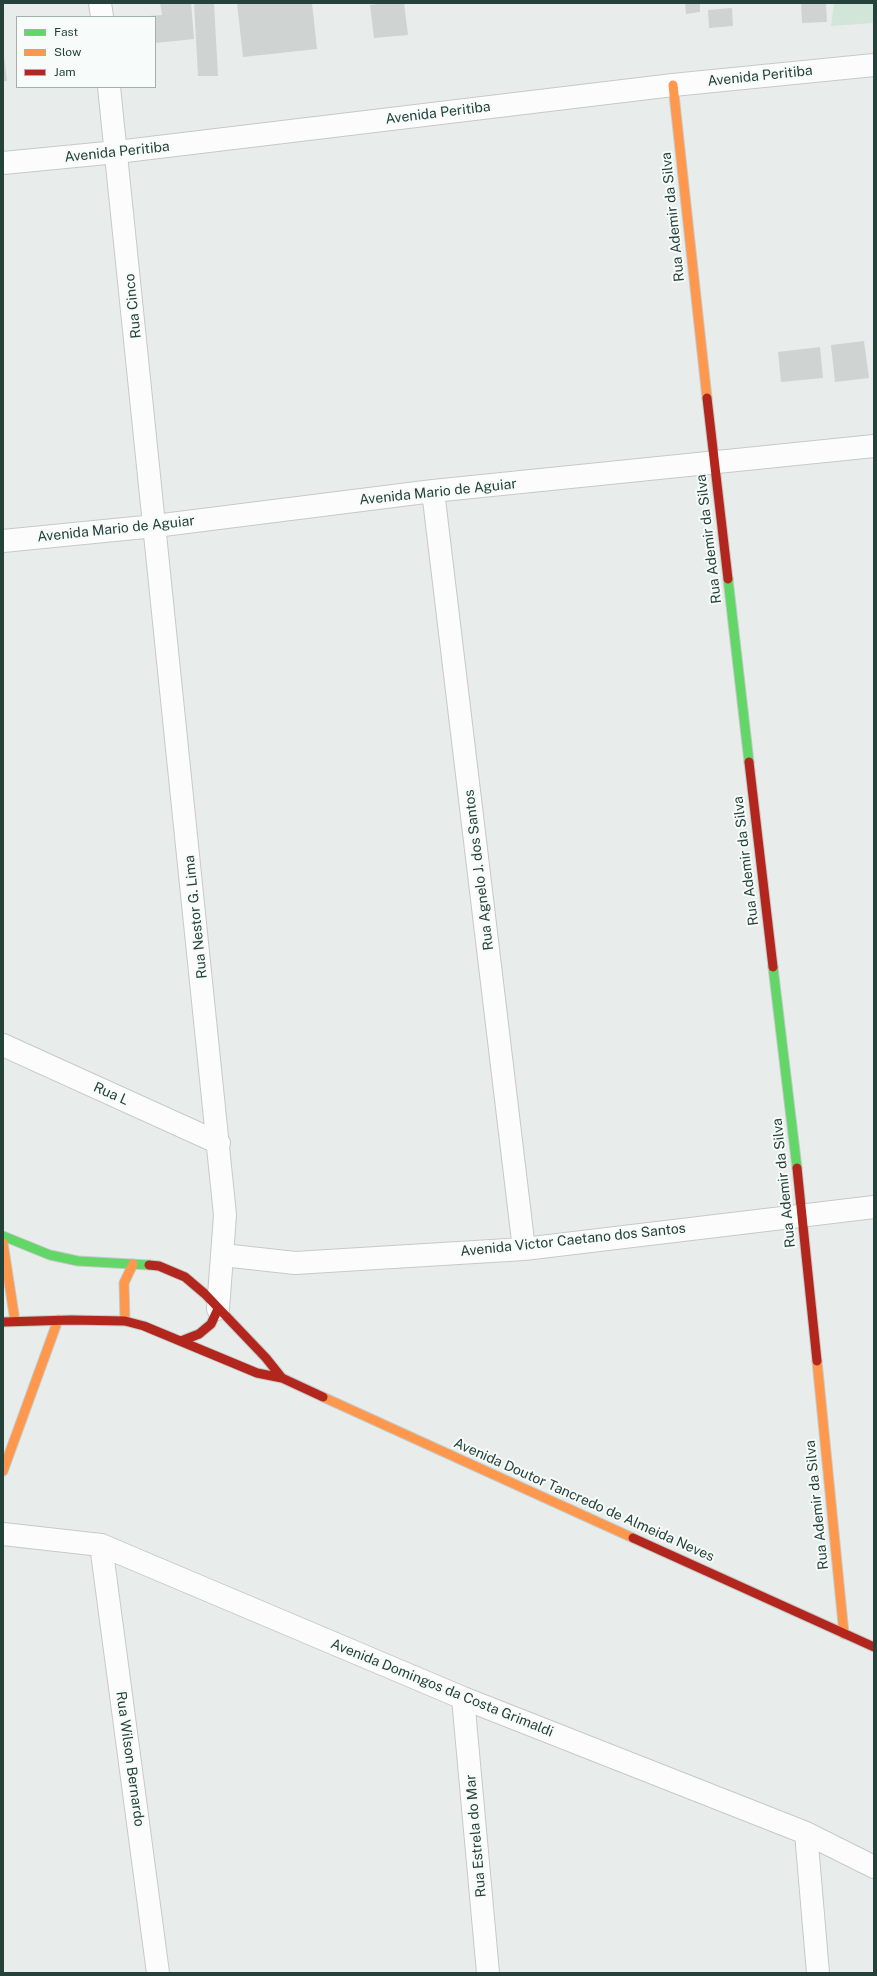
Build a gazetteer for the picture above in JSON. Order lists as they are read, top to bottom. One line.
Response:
{"streets":{"street":["Avenida Peritiba","Rua Ademir da Silva","Rua Cinco","Avenida Mario de Aguiar","Rua Agnelo J. dos Santos","Rua Nestor G. Lima","Rua L","Avenida Victor Caetano dos Santos","Avenida Doutor Tancredo de Almeida Neves","Avenida Domingos da Costa Grimaldi","Rua Wilson Bernardo","Rua Estrela do Mar"]},"crossings":[["Avenida Peritiba","Rua Ademir da Silva"],["Avenida Peritiba","Rua Cinco"],["Rua Ademir da Silva","Avenida Mario de Aguiar"],["Rua Ademir da Silva","Avenida Victor Caetano dos Santos"],["Rua Ademir da Silva","Avenida Doutor Tancredo de Almeida Neves"],["Rua Cinco","Avenida Mario de Aguiar"],["Rua Cinco","Rua Nestor G. Lima"],["Avenida Mario de Aguiar","Rua Agnelo J. dos Santos"],["Avenida Mario de Aguiar","Rua Nestor G. Lima"],["Rua Agnelo J. dos Santos","Avenida Victor Caetano dos Santos"],["Rua Nestor G. Lima","Rua L"],["Rua Nestor G. Lima","Avenida Victor Caetano dos Santos"],["Rua Nestor G. Lima","Avenida Doutor Tancredo de Almeida Neves"],["Avenida Domingos da Costa Grimaldi","Rua Wilson Bernardo"],["Avenida Domingos da Costa Grimaldi","Rua Estrela do Mar"]],"legend":["Fast","Slow","Jam"]}
